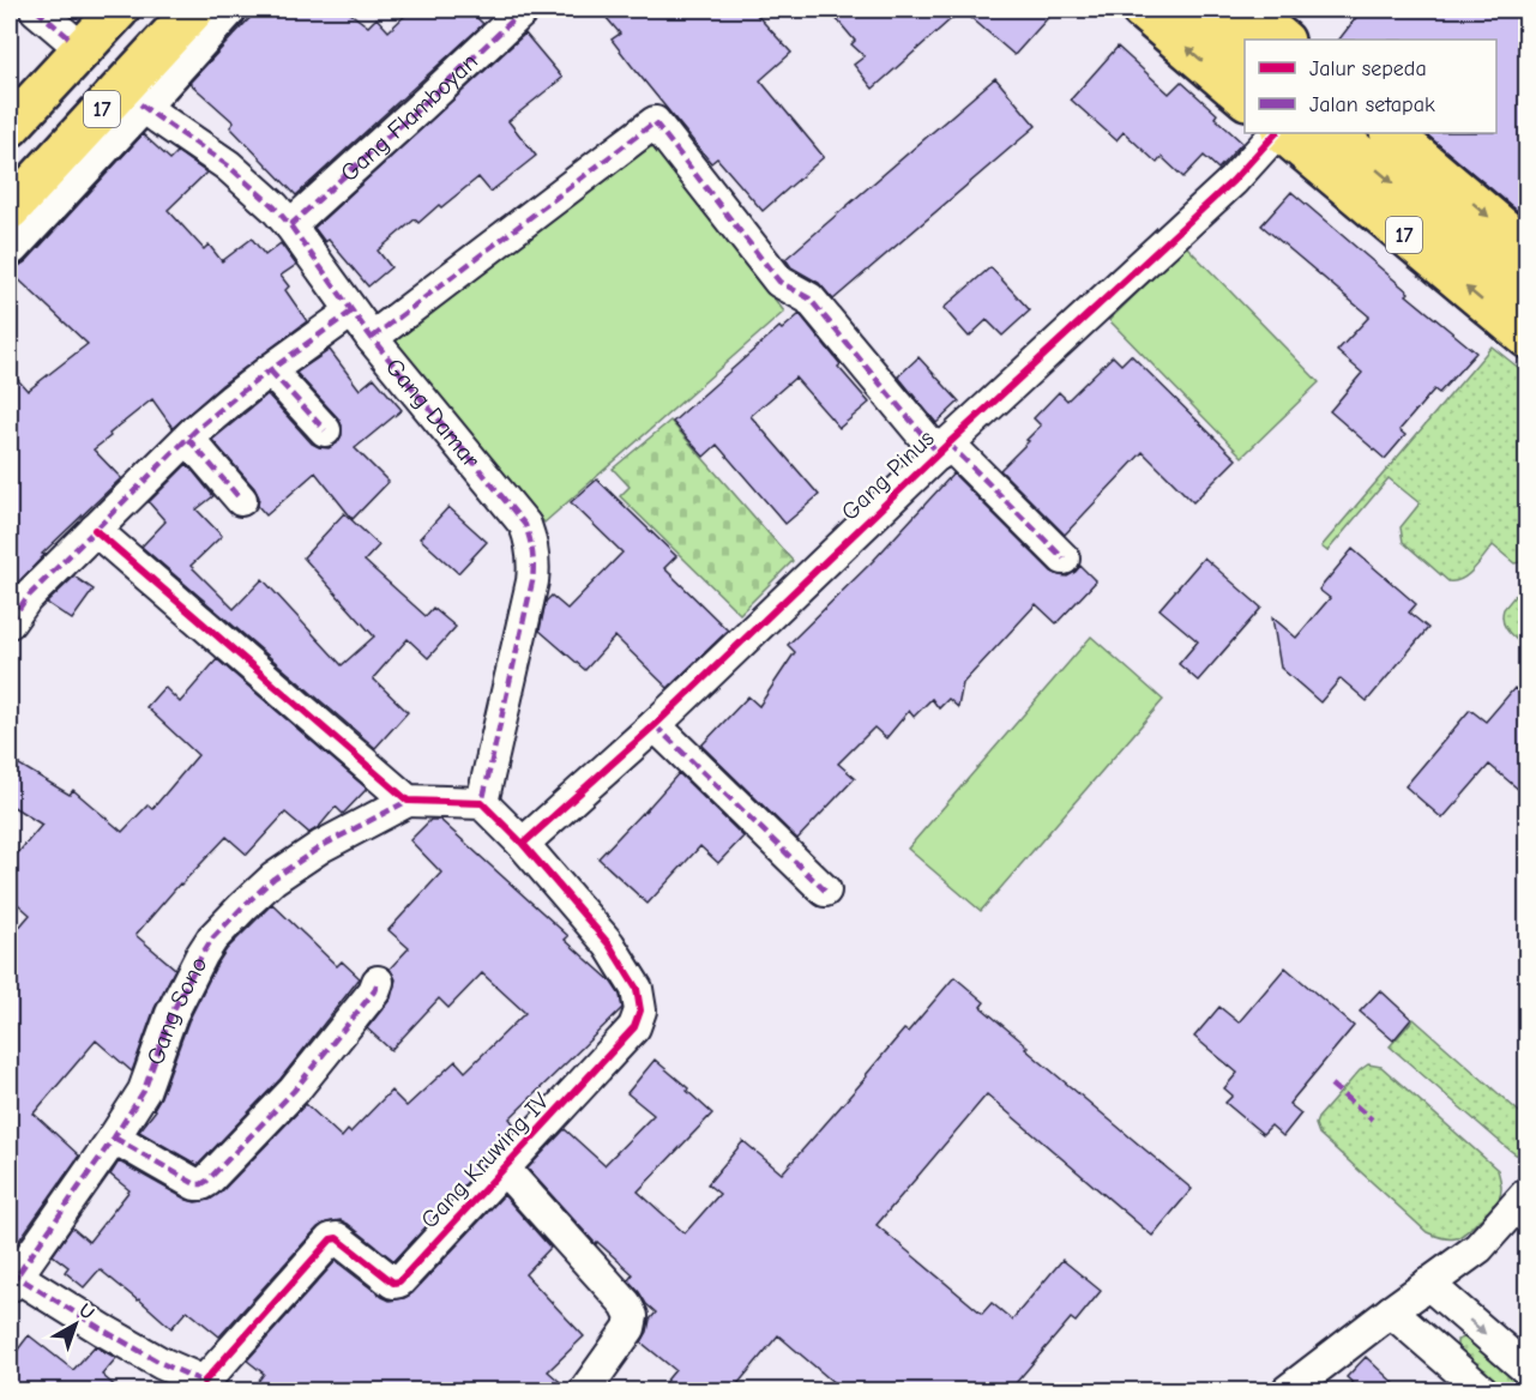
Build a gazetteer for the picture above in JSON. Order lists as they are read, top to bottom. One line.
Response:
{"streets":{"highway":["17"],"street":["Gang Flamboyan","Gang Damar","Gang Pinus","Gang Sono","Gang Kruwing IV"]},"crossings":[["Gang Flamboyan","Gang Damar"],["Gang Damar","Gang Kruwing IV"],["Gang Pinus","Gang Kruwing IV"]],"legend":["Jalur sepeda","Jalan setapak"],"north":"top right"}
